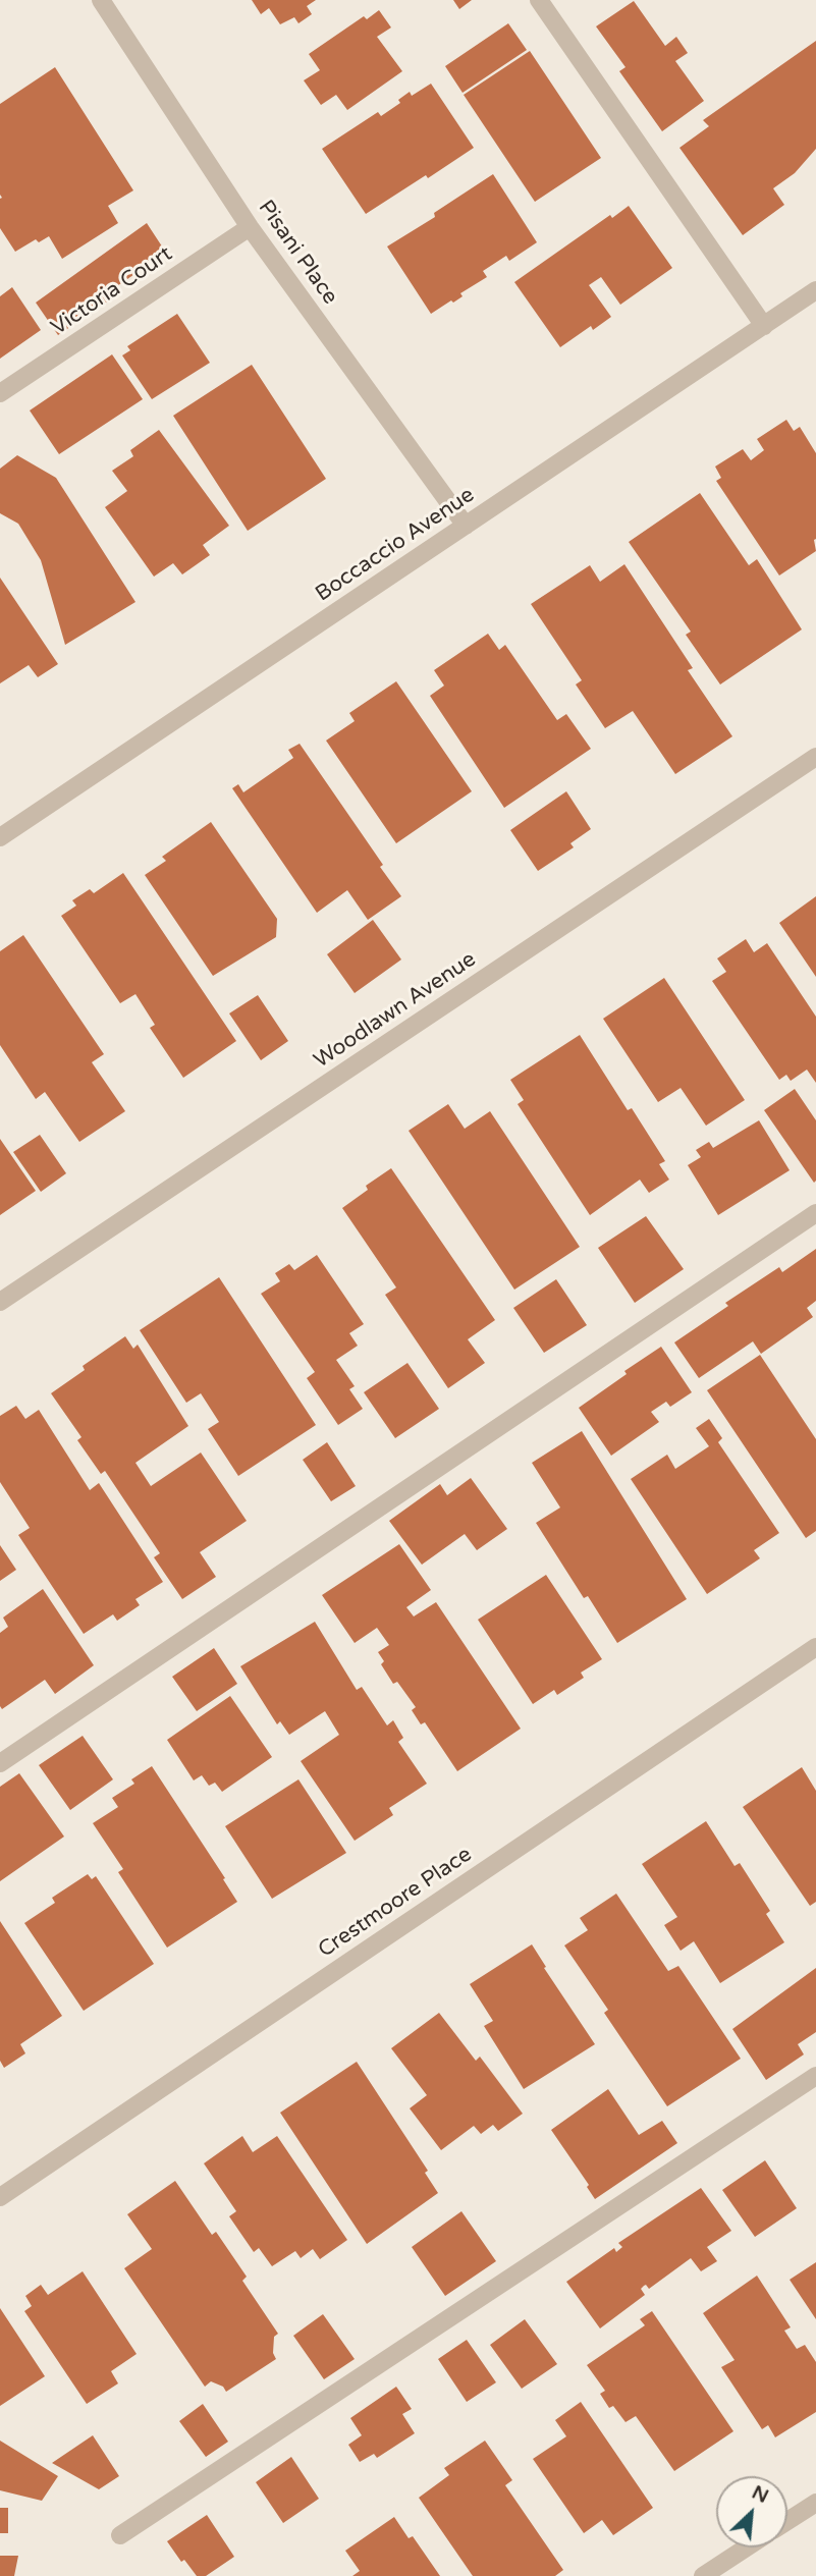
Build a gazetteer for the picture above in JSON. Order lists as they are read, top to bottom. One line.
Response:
{"streets":{"street":["Pisani Place","Victoria Court","Boccaccio Avenue","Woodlawn Avenue","Crestmoore Place"]},"crossings":[["Pisani Place","Victoria Court"],["Pisani Place","Boccaccio Avenue"]],"north":"top right"}
